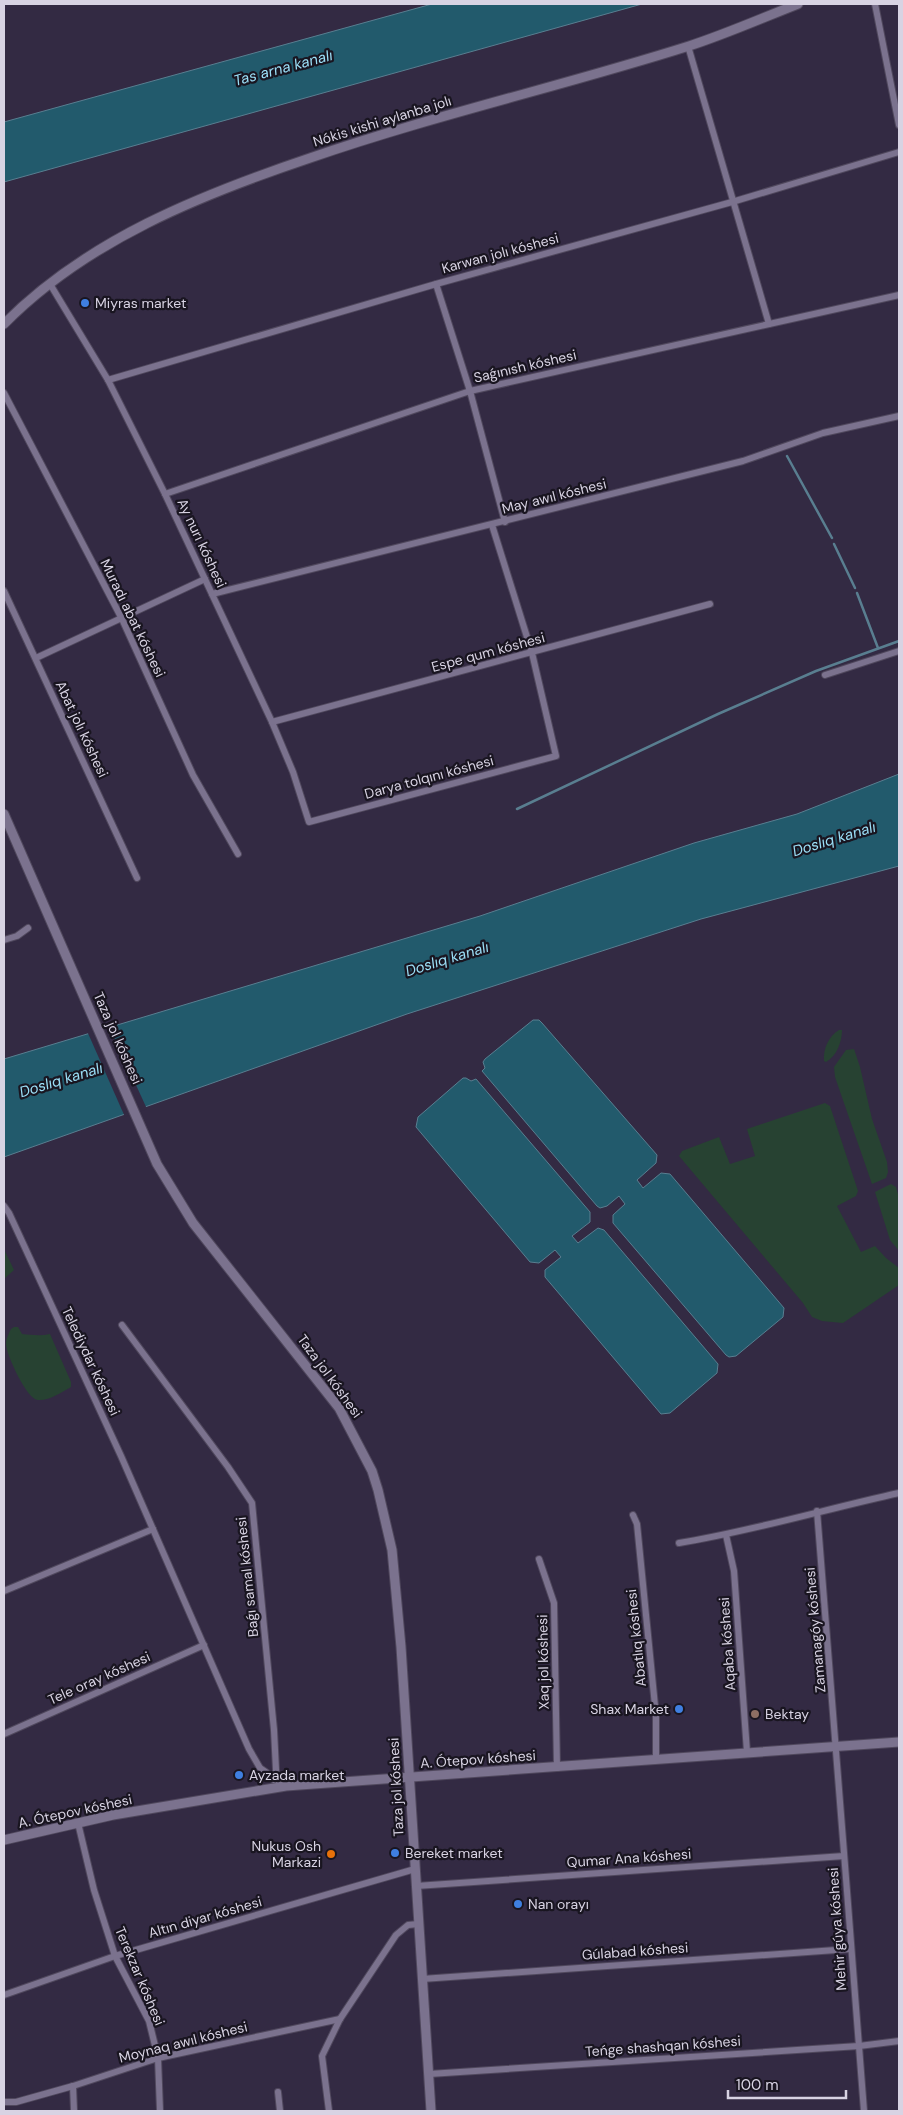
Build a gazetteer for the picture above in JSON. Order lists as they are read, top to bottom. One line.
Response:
{"streets":{"main road":["Nókis kishi aylanba jolı","Taza jol kóshesi","A. Ótepov kóshesi"],"street":["Karwan jolı kóshesi","Saǵınısh kóshesi","May awıl kóshesi","Ay nurı kóshesi","Muradı abat kóshesi","Espe qum kóshesi","Abat jolı kóshesi","Darya tolqını kóshesi","Telediydar kóshesi","Baǵı samal kóshesi","Zamanagóy kóshesi","Abatlıq kóshesi","Aqaba kóshesi","Xaq jol kóshesi","Tele oray kóshesi","Qumar Ana kóshesi","Altın diyar kóshesi","Mehir gúyа kóshesi","Gúlabad kóshesi","Terekzar kóshesi","Moynaq awıl kóshesi","Teńge shashqan kóshesi"]},"crossings":[["Nókis kishi aylanba jolı","Ay nurı kóshesi"],["Karwan jolı kóshesi","Ay nurı kóshesi"],["Saǵınısh kóshesi","Ay nurı kóshesi"],["May awıl kóshesi","Ay nurı kóshesi"],["Ay nurı kóshesi","Espe qum kóshesi"],["Ay nurı kóshesi","Darya tolqını kóshesi"],["Espe qum kóshesi","Darya tolqını kóshesi"],["Taza jol kóshesi","A. Ótepov kóshesi"],["Taza jol kóshesi","Qumar Ana kóshesi"],["Taza jol kóshesi","Altın diyar kóshesi"],["Taza jol kóshesi","Gúlabad kóshesi"],["Taza jol kóshesi","Teńge shashqan kóshesi"],["Telediydar kóshesi","Baǵı samal kóshesi"],["Telediydar kóshesi","Tele oray kóshesi"],["Telediydar kóshesi","A. Ótepov kóshesi"],["Zamanagóy kóshesi","A. Ótepov kóshesi"],["Zamanagóy kóshesi","Mehir gúyа kóshesi"],["Abatlıq kóshesi","A. Ótepov kóshesi"],["Aqaba kóshesi","A. Ótepov kóshesi"],["Xaq jol kóshesi","A. Ótepov kóshesi"],["A. Ótepov kóshesi","Mehir gúyа kóshesi"],["A. Ótepov kóshesi","Terekzar kóshesi"],["Qumar Ana kóshesi","Mehir gúyа kóshesi"],["Altın diyar kóshesi","Terekzar kóshesi"],["Mehir gúyа kóshesi","Gúlabad kóshesi"],["Mehir gúyа kóshesi","Teńge shashqan kóshesi"],["Terekzar kóshesi","Moynaq awıl kóshesi"]],"water":["Tas arna kanalı","Doslıq kanalı"],"places":["Miyras market","Shax Market","Bektay","Ayzada market","Bereket market","Nukus Osh Markazi","Nan orayı"],"scale_bar":"100 m"}
